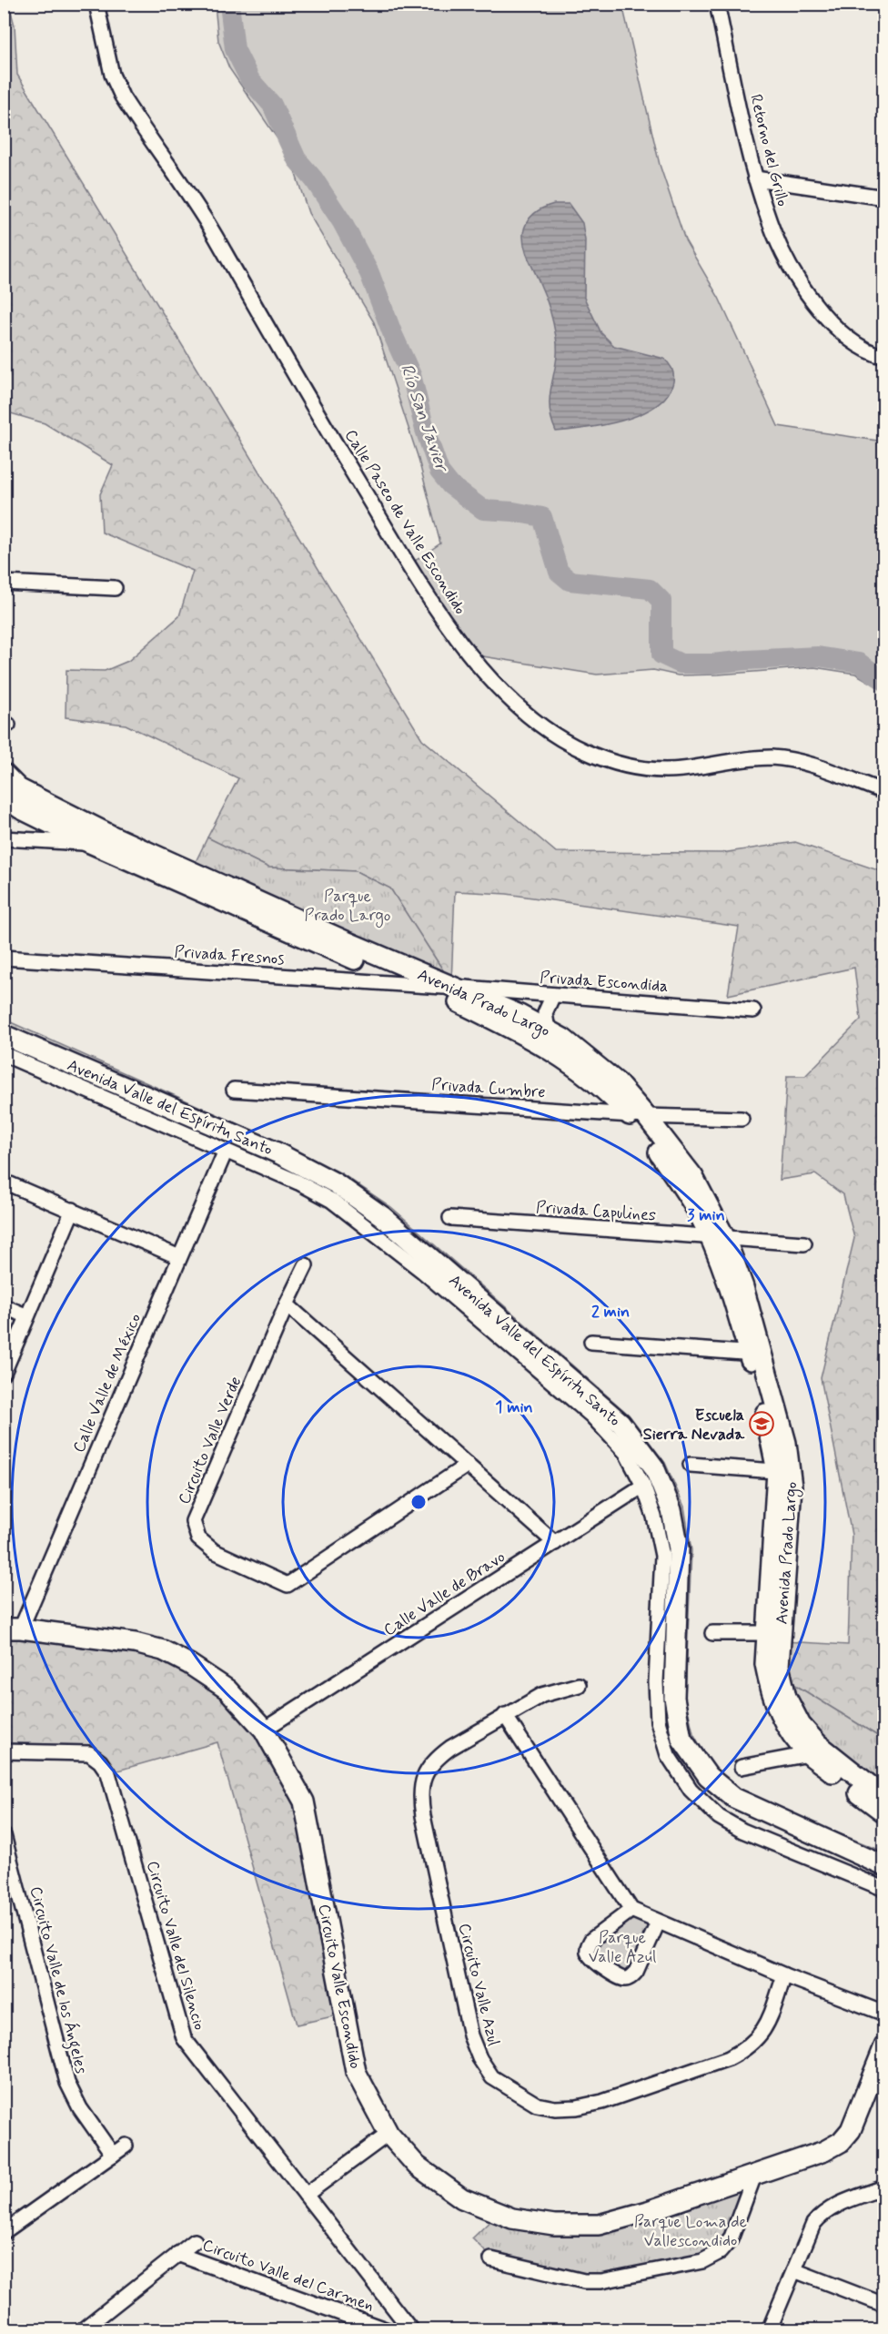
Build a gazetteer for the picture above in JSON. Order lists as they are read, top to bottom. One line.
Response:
{"streets":{"street":["Retorno del Grillo","Calle Paseo de Valle Escondido","Privada Fresnos","Privada Escondida","Avenida Prado Largo","Privada Cumbre","Avenida Valle del Espíritu Santo","Privada Capulines","Calle Valle de México","Circuito Valle Verde","Calle Valle de Bravo","Circuito Valle del Silencio","Circuito Valle de los Ángeles","Circuito Valle Azul","Circuito Valle Escondido","Circuito Valle del Carmen"]},"crossings":[["Privada Fresnos","Privada Escondida"],["Privada Fresnos","Avenida Prado Largo"],["Privada Escondida","Avenida Prado Largo"],["Avenida Prado Largo","Privada Cumbre"],["Avenida Prado Largo","Privada Capulines"],["Calle Valle de México","Circuito Valle Escondido"],["Calle Valle de Bravo","Circuito Valle Escondido"]],"water":["Río San Javier"],"parks":["Parque Prado Largo","Parque Valle Azul","Parque Loma de Vallescondido"],"places":{"school or university":["Escuela Sierra Nevada"]},"rings":["3 min","2 min","1 min"]}
